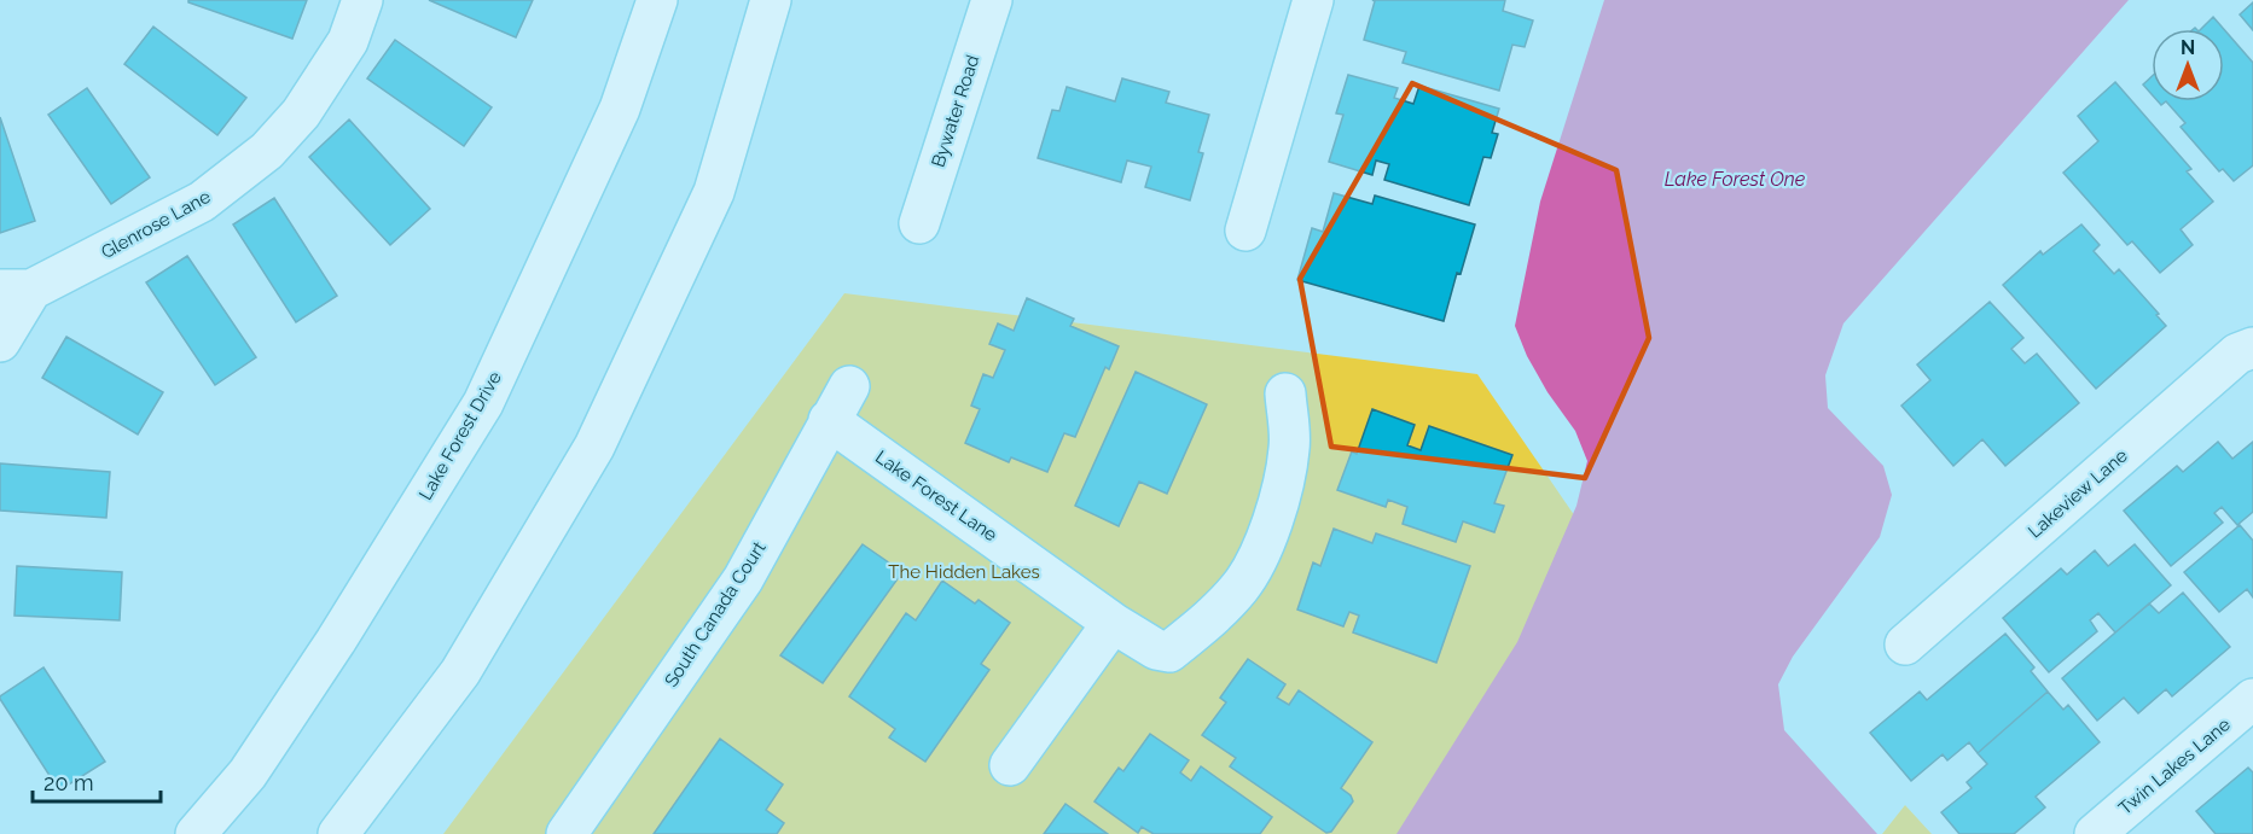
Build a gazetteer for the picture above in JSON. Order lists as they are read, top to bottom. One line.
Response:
{"streets":{"street":["Bywater Road","Glenrose Lane","Lake Forest Drive","Lakeview Lane","Lake Forest Lane","South Canada Court","Twin Lakes Lane"]},"crossings":[["Lake Forest Lane","South Canada Court"]],"water":["Lake Forest One"],"parks":["The Hidden Lakes"],"scale_bar":"20 m","north":"top"}
